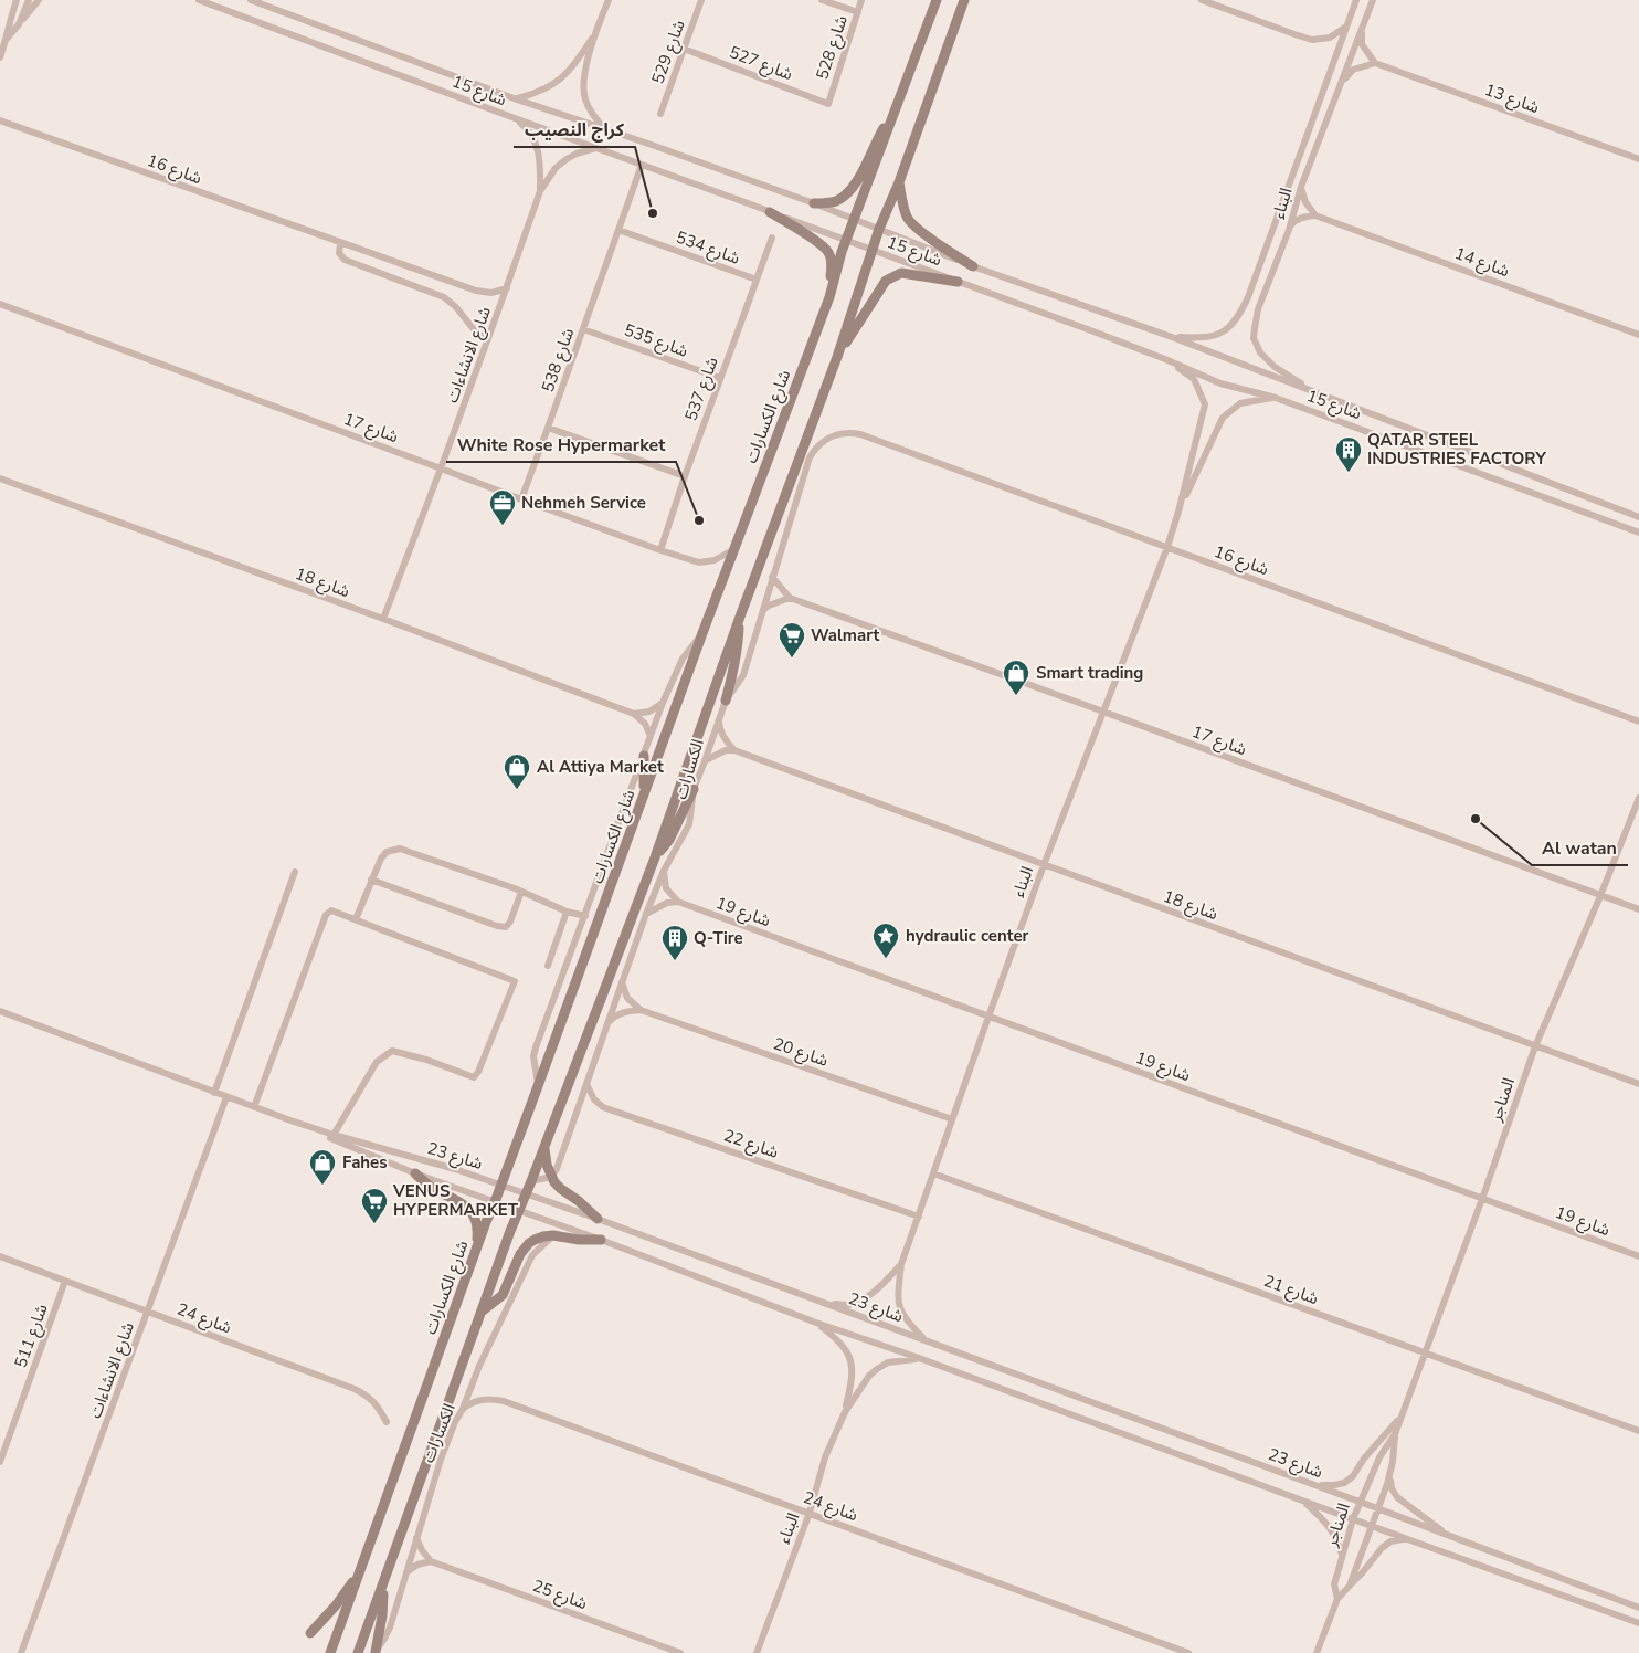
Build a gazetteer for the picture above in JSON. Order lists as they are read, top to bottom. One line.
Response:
{"streets":{"street":["شارع 528","شارع 529","شارع 527","شارع 15","شارع 13","شارع 16","البناء","شارع 534","شارع 14","شارع 535","شارع الانشاءات","شارع 538","شارع 537","شارع الكسارات","شارع 17","شارع 18","الكسارات","شارع 19","شارع 20","المناجر","شارع 22","شارع 23","شارع 21","شارع 24","شارع 511","شارع 25"]},"crossings":[["شارع 528","شارع 527"],["شارع 529","شارع 527"],["شارع 15","البناء"],["شارع 15","شارع الانشاءات"],["شارع 15","شارع الكسارات"],["شارع 16","البناء"],["شارع 16","شارع الانشاءات"],["شارع 16","الكسارات"],["البناء","شارع 17"],["البناء","شارع 18"],["البناء","شارع 19"],["البناء","شارع 20"],["البناء","شارع 22"],["البناء","شارع 23"],["البناء","شارع 21"],["البناء","شارع 24"],["شارع 534","شارع 538"],["شارع 534","شارع 537"],["شارع 535","شارع 538"],["شارع 535","شارع 537"],["شارع الانشاءات","شارع 17"],["شارع الانشاءات","شارع 18"],["شارع الانشاءات","شارع 23"],["شارع الانشاءات","شارع 24"],["شارع 538","شارع 17"],["شارع 537","شارع 17"],["شارع الكسارات","شارع 17"],["شارع الكسارات","شارع 23"],["شارع 17","الكسارات"],["شارع 17","المناجر"],["شارع 18","المناجر"],["الكسارات","شارع 22"],["الكسارات","شارع 24"],["شارع 19","المناجر"],["المناجر","شارع 23"],["المناجر","شارع 21"],["شارع 24","شارع 511"]],"places":{"other":["كراج النصيب","White Rose Hypermarket","Al watan"],"building":["QATAR STEEL INDUSTRIES FACTORY","Q-Tire"],"office":["Nehmeh Service"],"supermarket":["Walmart","VENUS HYPERMARKET"],"shop":["Smart trading","Al Attiya Market","Fahes"],"place":["hydraulic center"]}}
